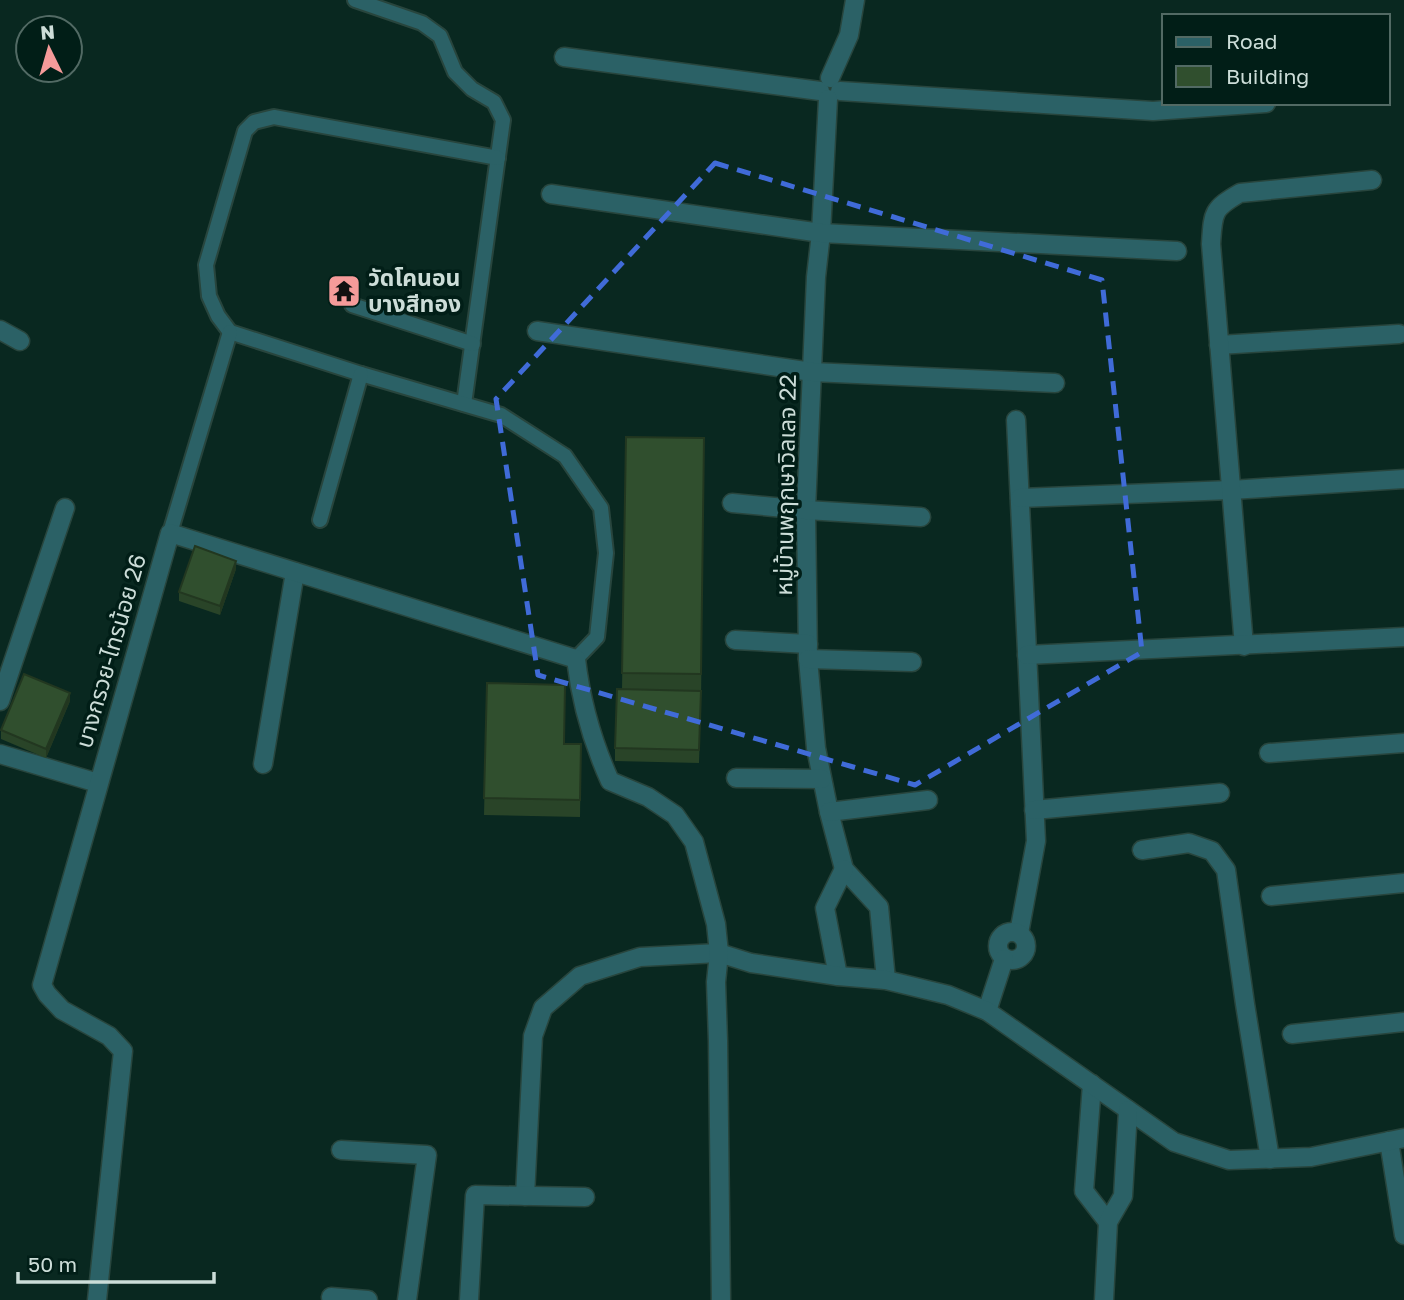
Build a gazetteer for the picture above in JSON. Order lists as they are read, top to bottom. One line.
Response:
{"streets":{"street":["หมู่บ้านพฤกษาวิลเลจ 22","บางกรวย-ไทรน้อย 26"]},"places":{"temple":["วัดโคนอน บางสีทอง"]},"legend":["Road","Building"],"scale_bar":"50 m","north":"top"}
